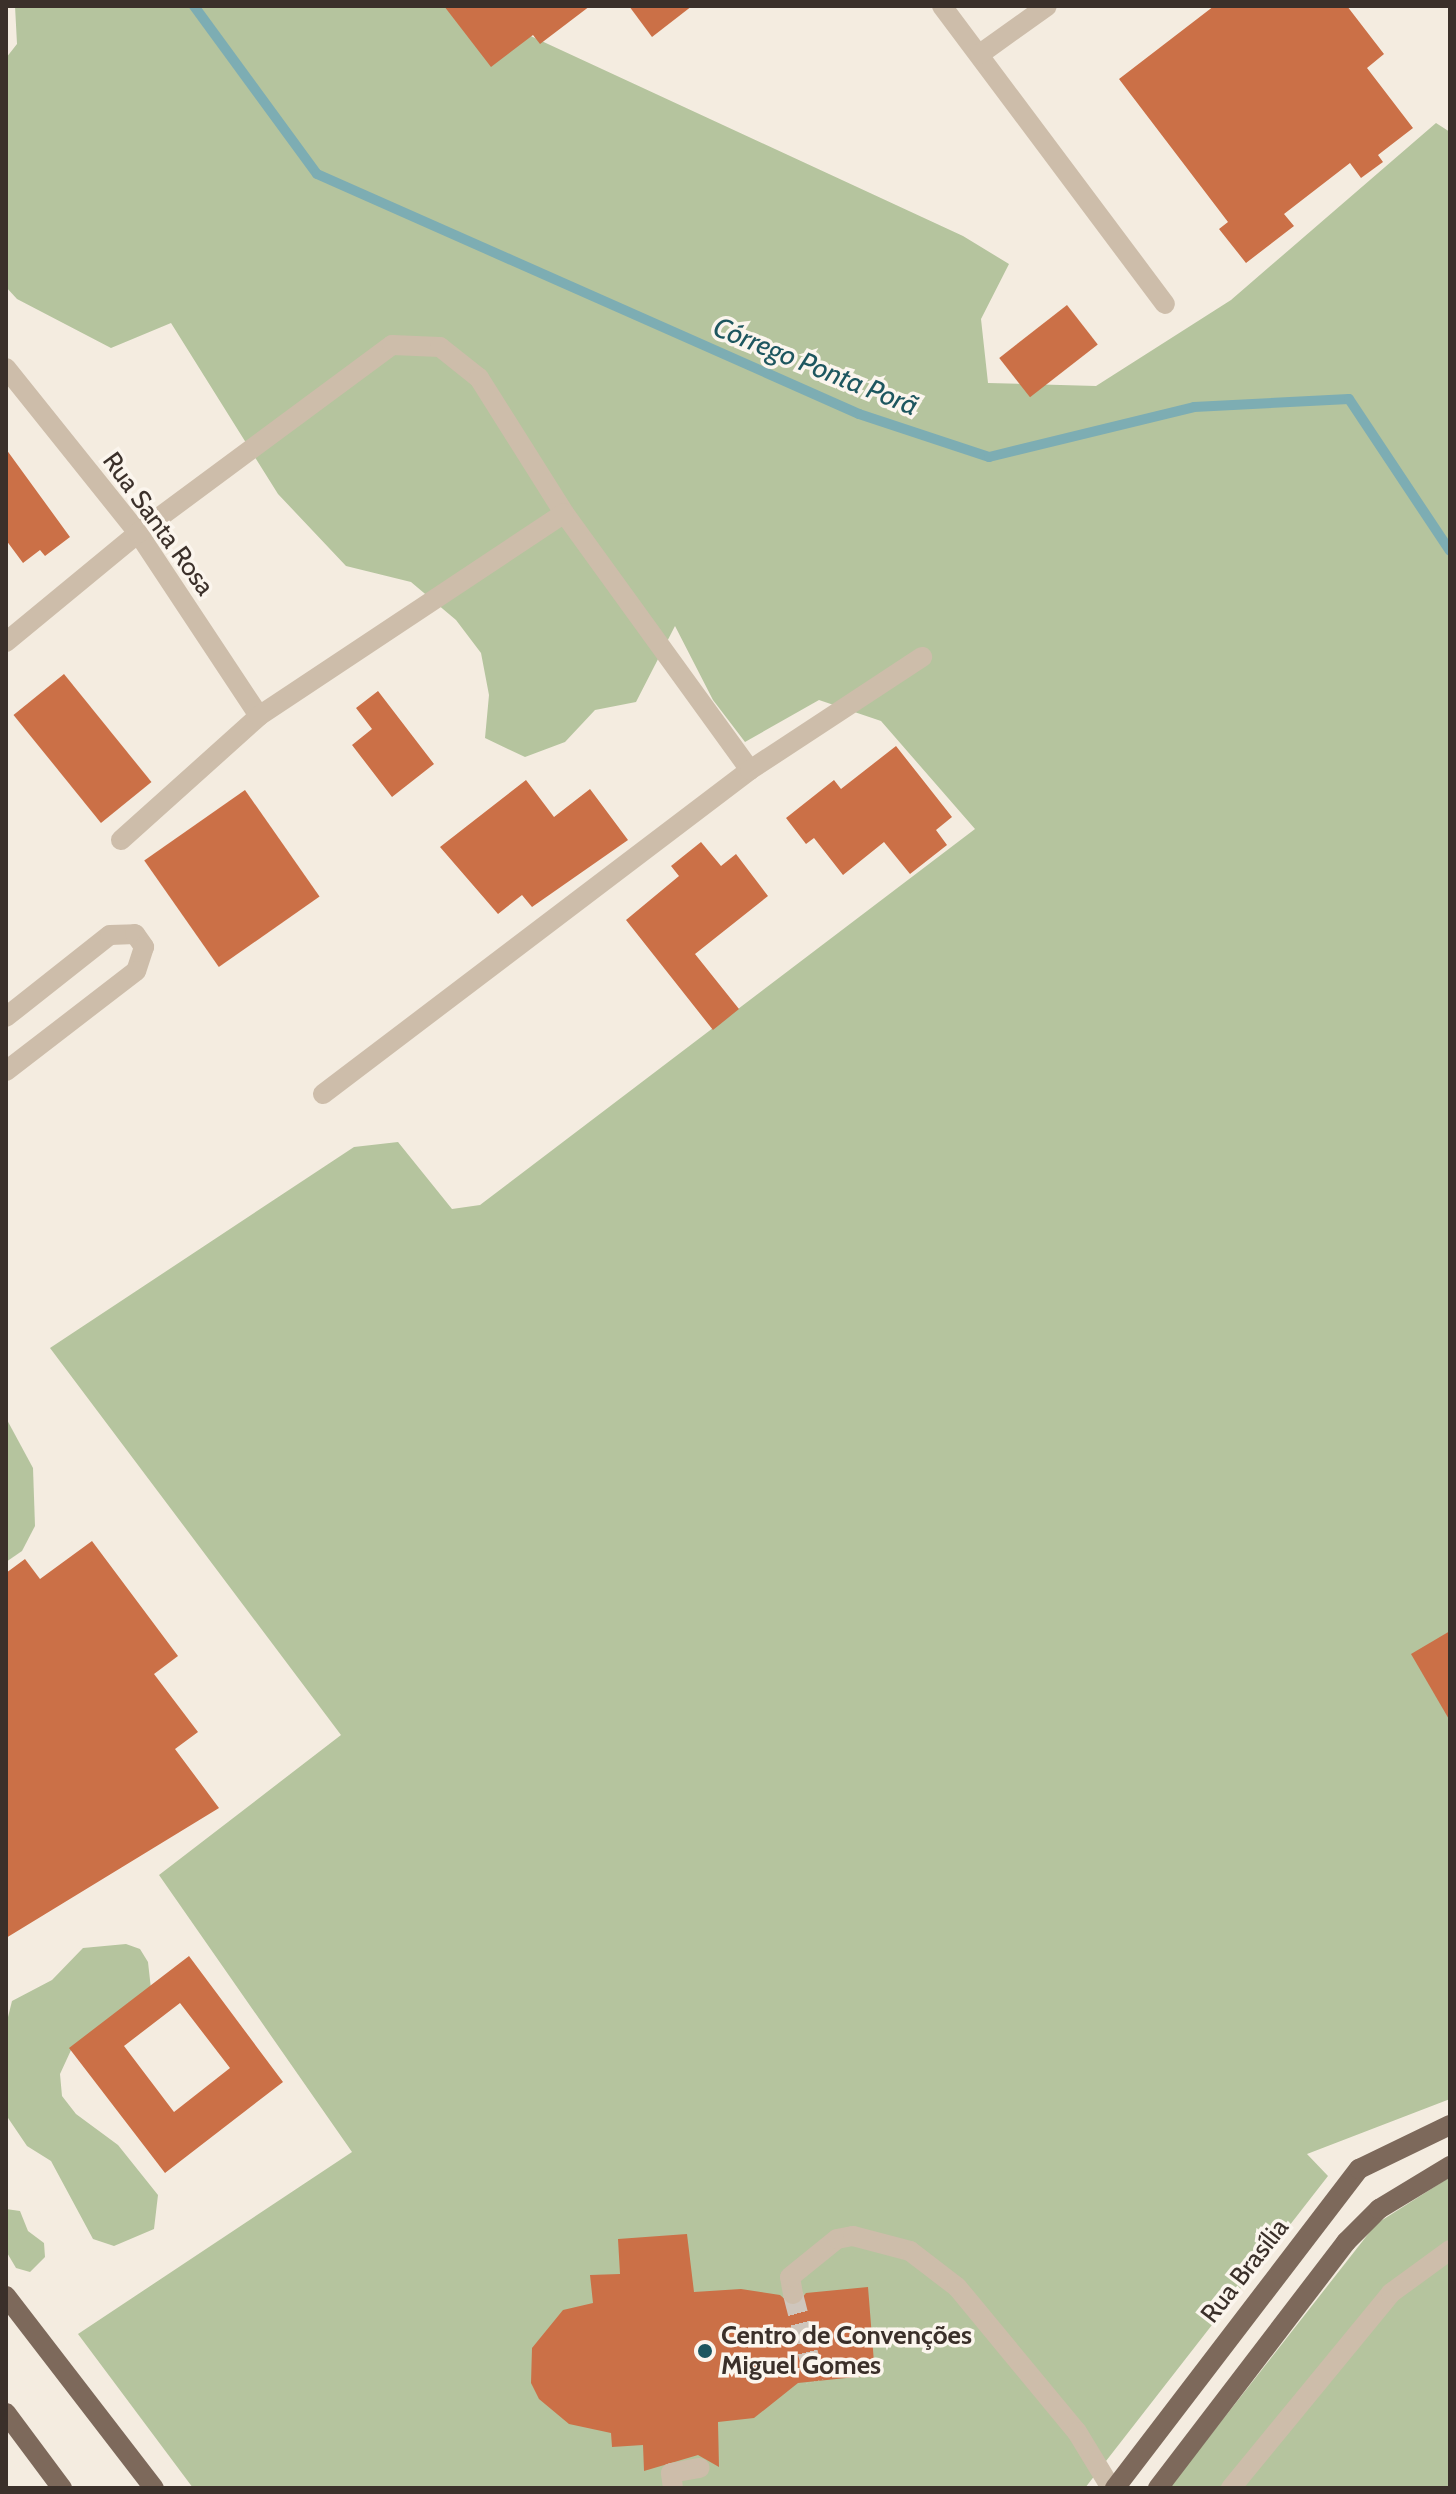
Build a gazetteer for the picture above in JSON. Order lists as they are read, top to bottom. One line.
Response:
{"streets":{"main road":["Rua Brasília"],"street":["Rua Santa Rosa"]},"water":["Córrego Ponta Porã"],"places":["Centro de Convenções Miguel Gomes"]}
